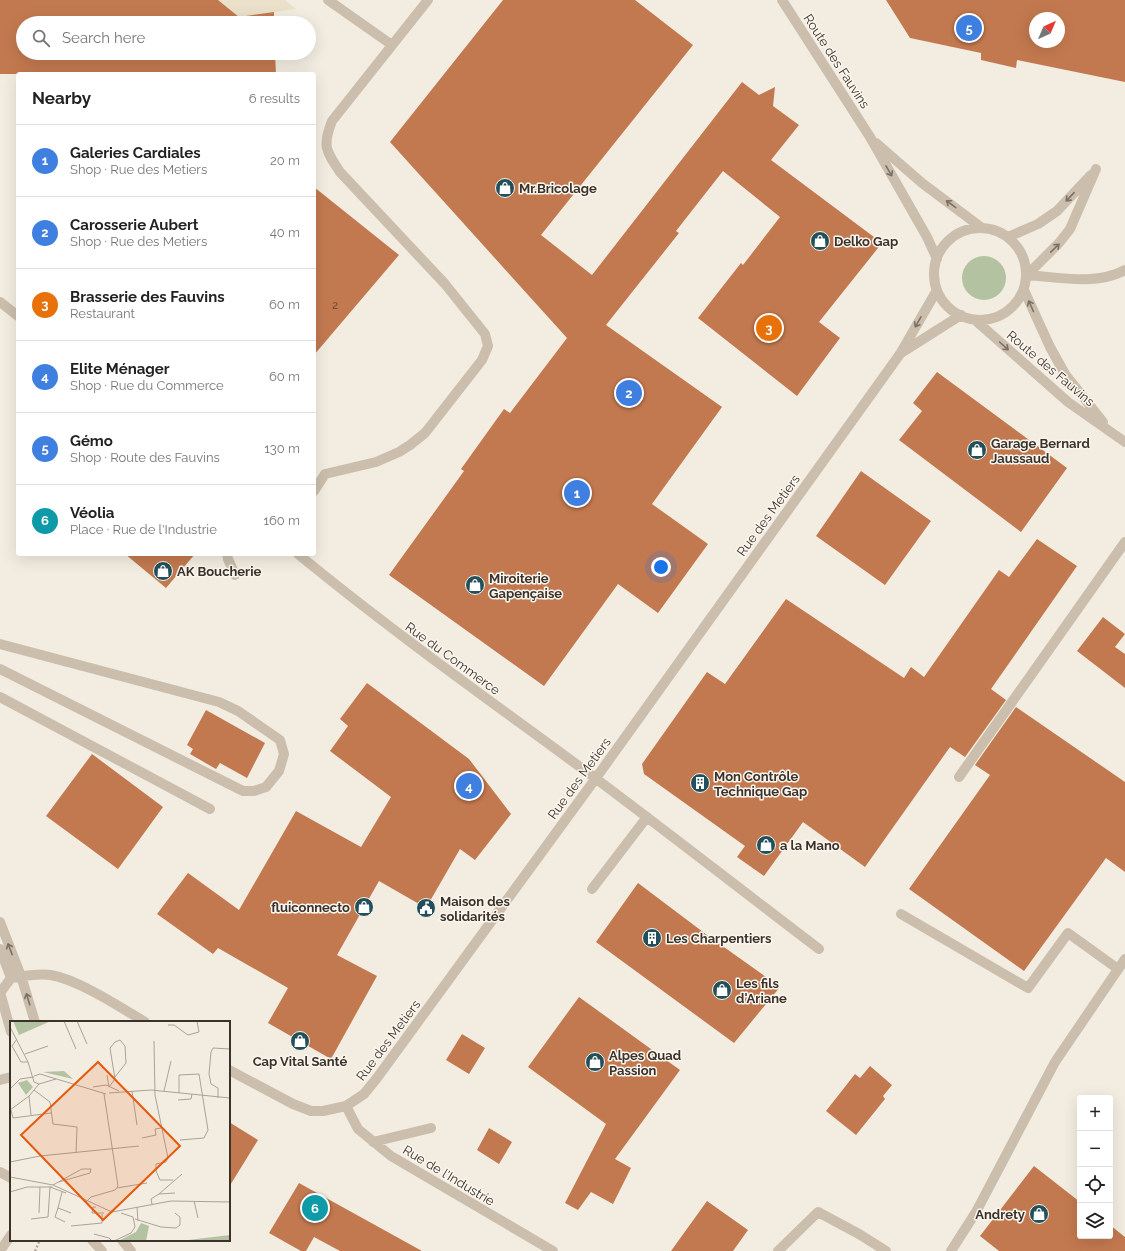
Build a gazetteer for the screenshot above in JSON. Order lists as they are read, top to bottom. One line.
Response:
{"streets":{"street":["Route des Fauvins","Rue des Metiers","Rue du Commerce","Rue de l'Industrie"]},"crossings":[["Route des Fauvins","Rue des Metiers"],["Rue des Metiers","Rue du Commerce"],["Rue des Metiers","Rue de l'Industrie"]],"places":{"shop":["Mr.Bricolage","Delko Gap","Garage Bernard Jaussaud","AK Boucherie","Miroiterie Gapençaise","a la Mano","fluiconnecto","Les fils d'Ariane","Cap Vital Santé","Alpes Quad Passion","Andrety"],"building":["Mon Contrôle Technique Gap","Les Charpentiers"],"public building":["Maison des solidarités"]},"house_numbers":["2"],"north":"top right","page":{"pins":["5","3","2","1","4","6"],"search":"Search here","heading":["Nearby","6 results"],"list":[{"mark":"1","name":"Galeries Cardiales","note":"Shop · Rue des Metiers","value":"20 m"},{"mark":"2","name":"Carosserie Aubert","note":"Shop · Rue des Metiers","value":"40 m"},{"mark":"3","name":"Brasserie des Fauvins","note":"Restaurant","value":"60 m"},{"mark":"4","name":"Elite Ménager","note":"Shop · Rue du Commerce","value":"60 m"},{"mark":"5","name":"Gémo","note":"Shop · Route des Fauvins","value":"130 m"},{"mark":"6","name":"Véolia","note":"Place · Rue de l'Industrie","value":"160 m"}],"map_buttons":["+","−"]}}
